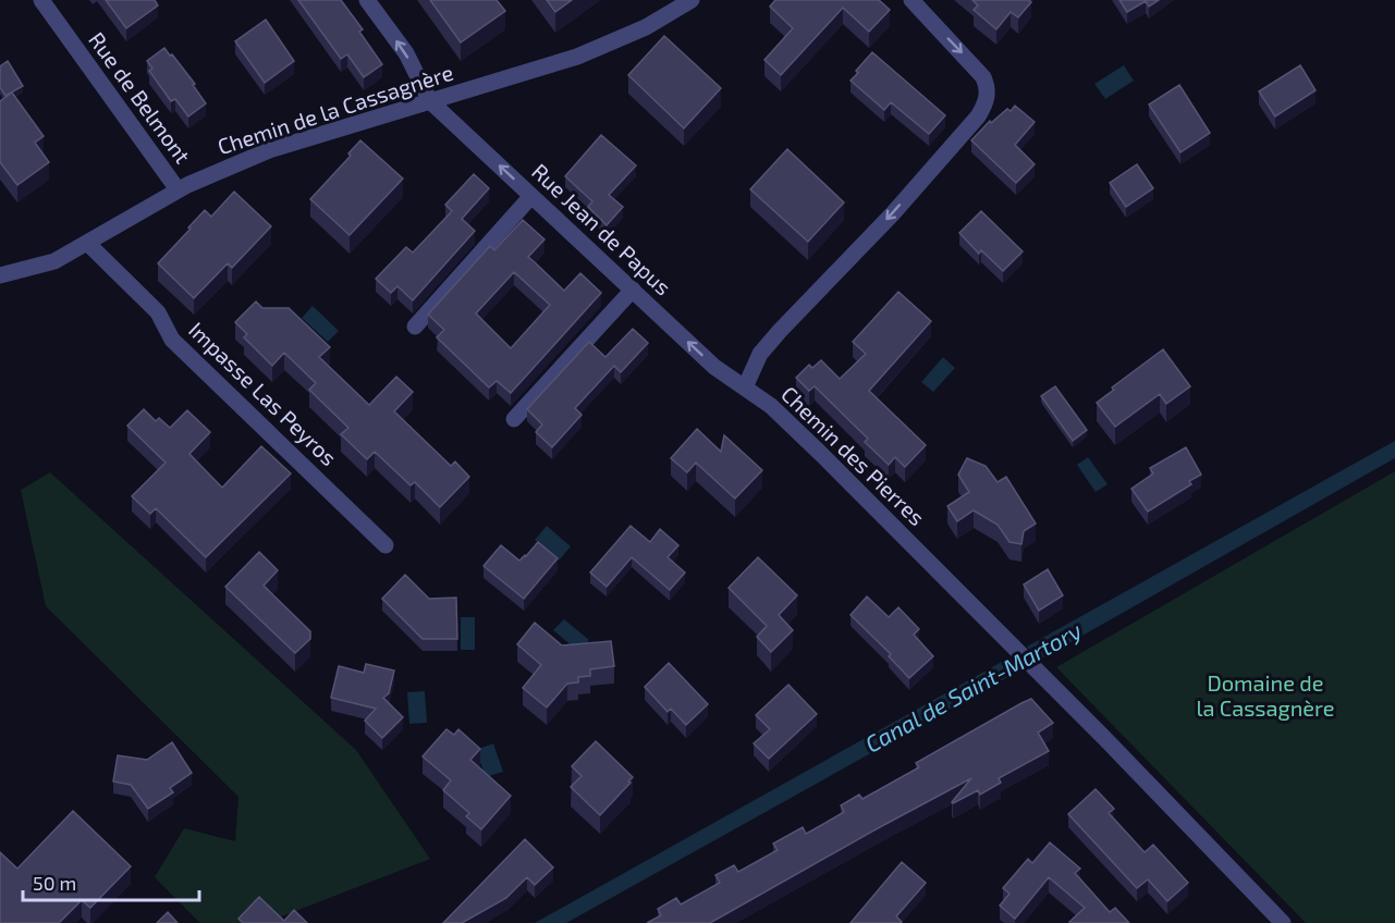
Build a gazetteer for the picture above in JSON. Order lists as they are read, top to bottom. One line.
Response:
{"streets":{"street":["Rue de Belmont","Chemin de la Cassagnère","Rue Jean de Papus","Impasse Las Peyros","Chemin des Pierres"]},"crossings":[["Rue de Belmont","Chemin de la Cassagnère"],["Chemin de la Cassagnère","Rue Jean de Papus"],["Chemin de la Cassagnère","Impasse Las Peyros"],["Rue Jean de Papus","Chemin des Pierres"]],"one_way":["Rue Jean de Papus"],"water":["Canal de Saint-Martory"],"parks":["Domaine de la Cassagnère"],"scale_bar":"50 m"}
